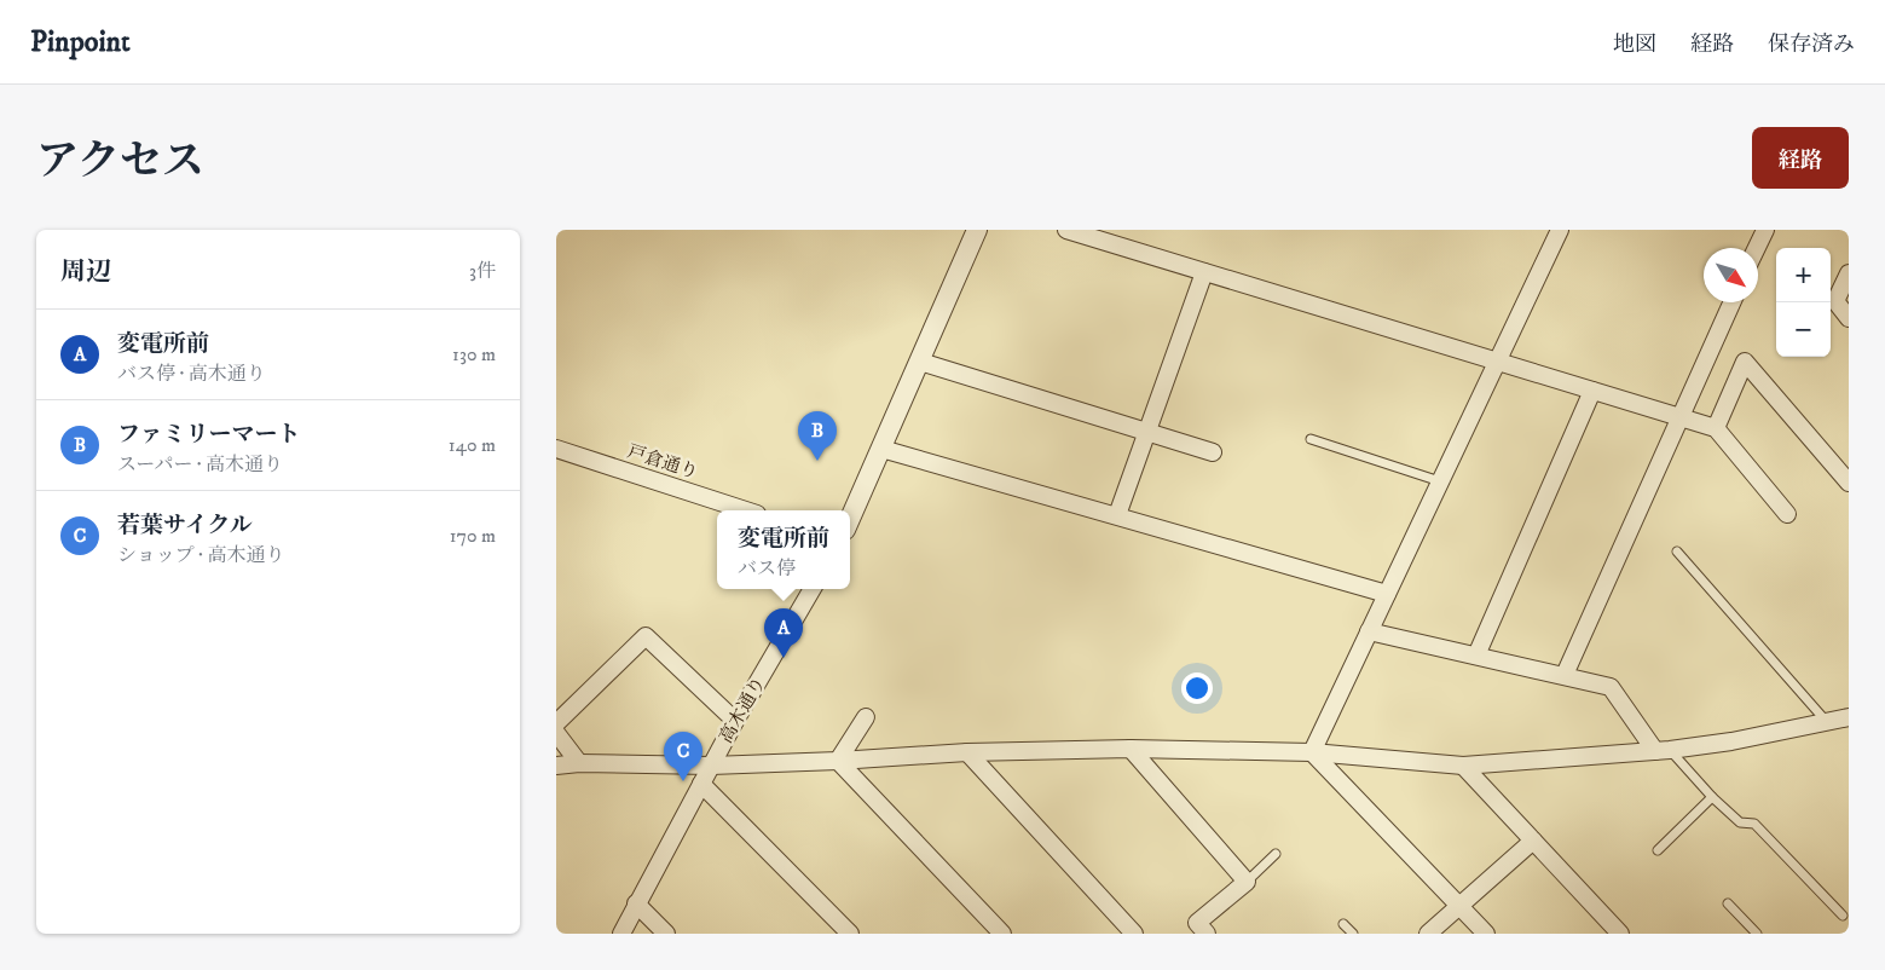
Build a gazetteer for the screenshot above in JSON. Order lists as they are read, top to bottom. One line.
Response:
{"streets":{"street":["戸倉通り","高木通り"]},"north":"bottom right","page":{"header":"Pinpoint","nav":["地図","経路","保存済み"],"title":"アクセス","buttons":"経路","heading":["周辺","3件"],"map_buttons":["+","−"],"list":[{"mark":"A","name":"変電所前","note":"バス停 · 高木通り","value":"130 m"},{"mark":"B","name":"ファミリーマート","note":"スーパー · 高木通り","value":"140 m"},{"mark":"C","name":"若葉サイクル","note":"ショップ · 高木通り","value":"170 m"}],"pins":["B","A","C"],"popup":["変電所前","バス停"]}}
